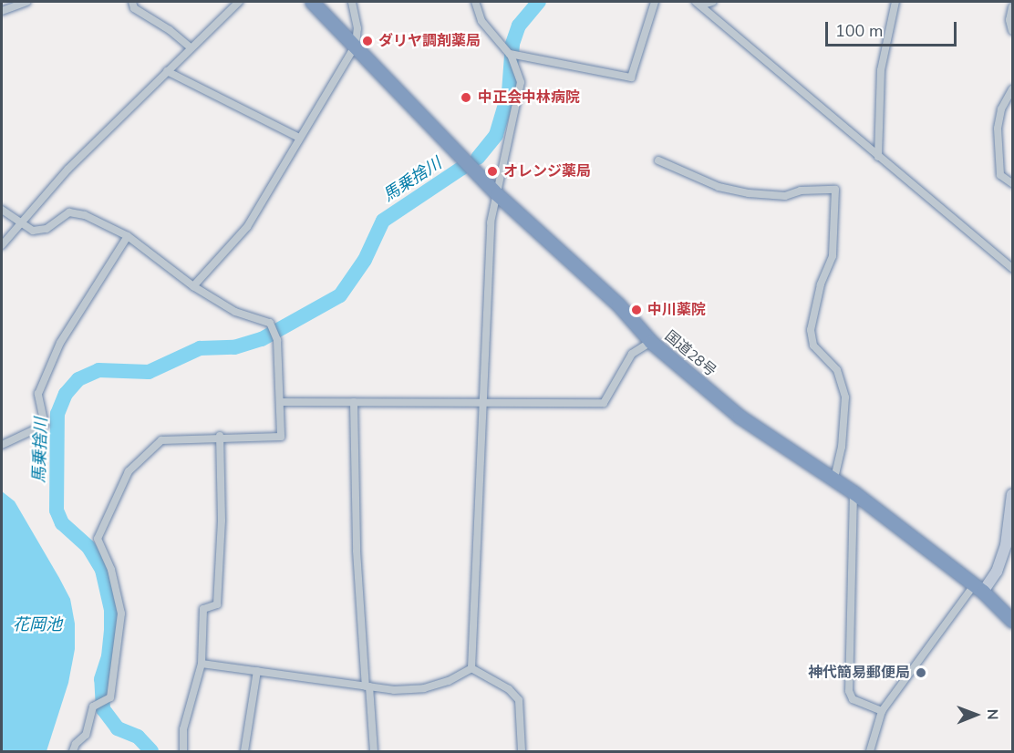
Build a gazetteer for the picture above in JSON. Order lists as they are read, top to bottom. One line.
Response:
{"streets":{"highway":["国道28号"]},"water":["馬乗捨川","花岡池"],"places":["ダリヤ調剤薬局","中正会中林病院","オレンジ薬局","中川薬院","神代簡易郵便局"],"scale_bar":"100 m","north":"right"}
